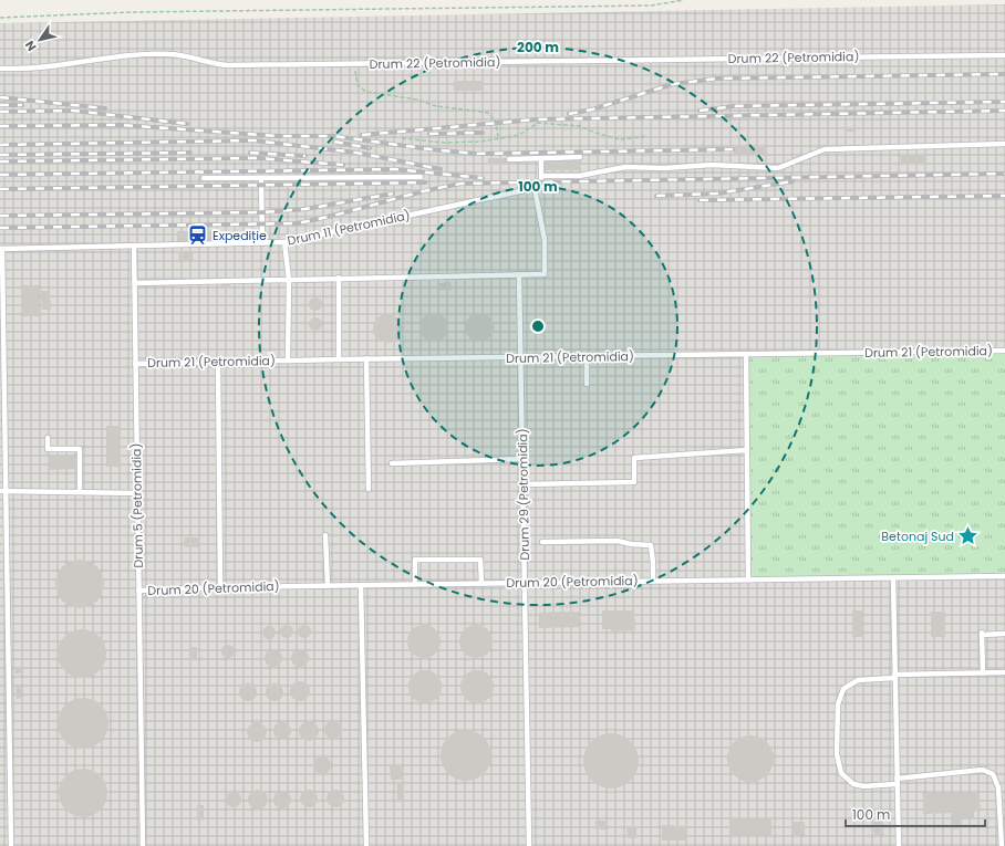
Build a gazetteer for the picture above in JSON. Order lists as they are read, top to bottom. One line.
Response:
{"streets":{"lane":["Drum 22 (Petromidia)","Drum 11 (Petromidia)","Drum 21 (Petromidia)","Drum 29 (Petromidia)","Drum 5 (Petromidia)","Drum 20 (Petromidia)"]},"crossings":[["Drum 11 (Petromidia)","Drum 5 (Petromidia)"],["Drum 21 (Petromidia)","Drum 29 (Petromidia)"],["Drum 21 (Petromidia)","Drum 5 (Petromidia)"],["Drum 29 (Petromidia)","Drum 20 (Petromidia)"],["Drum 5 (Petromidia)","Drum 20 (Petromidia)"]],"places":{"station":["Expediție"],"place":["Betonaj Sud"]},"scale_bar":"100 m","north":"bottom left","rings":["200 m","100 m"]}
